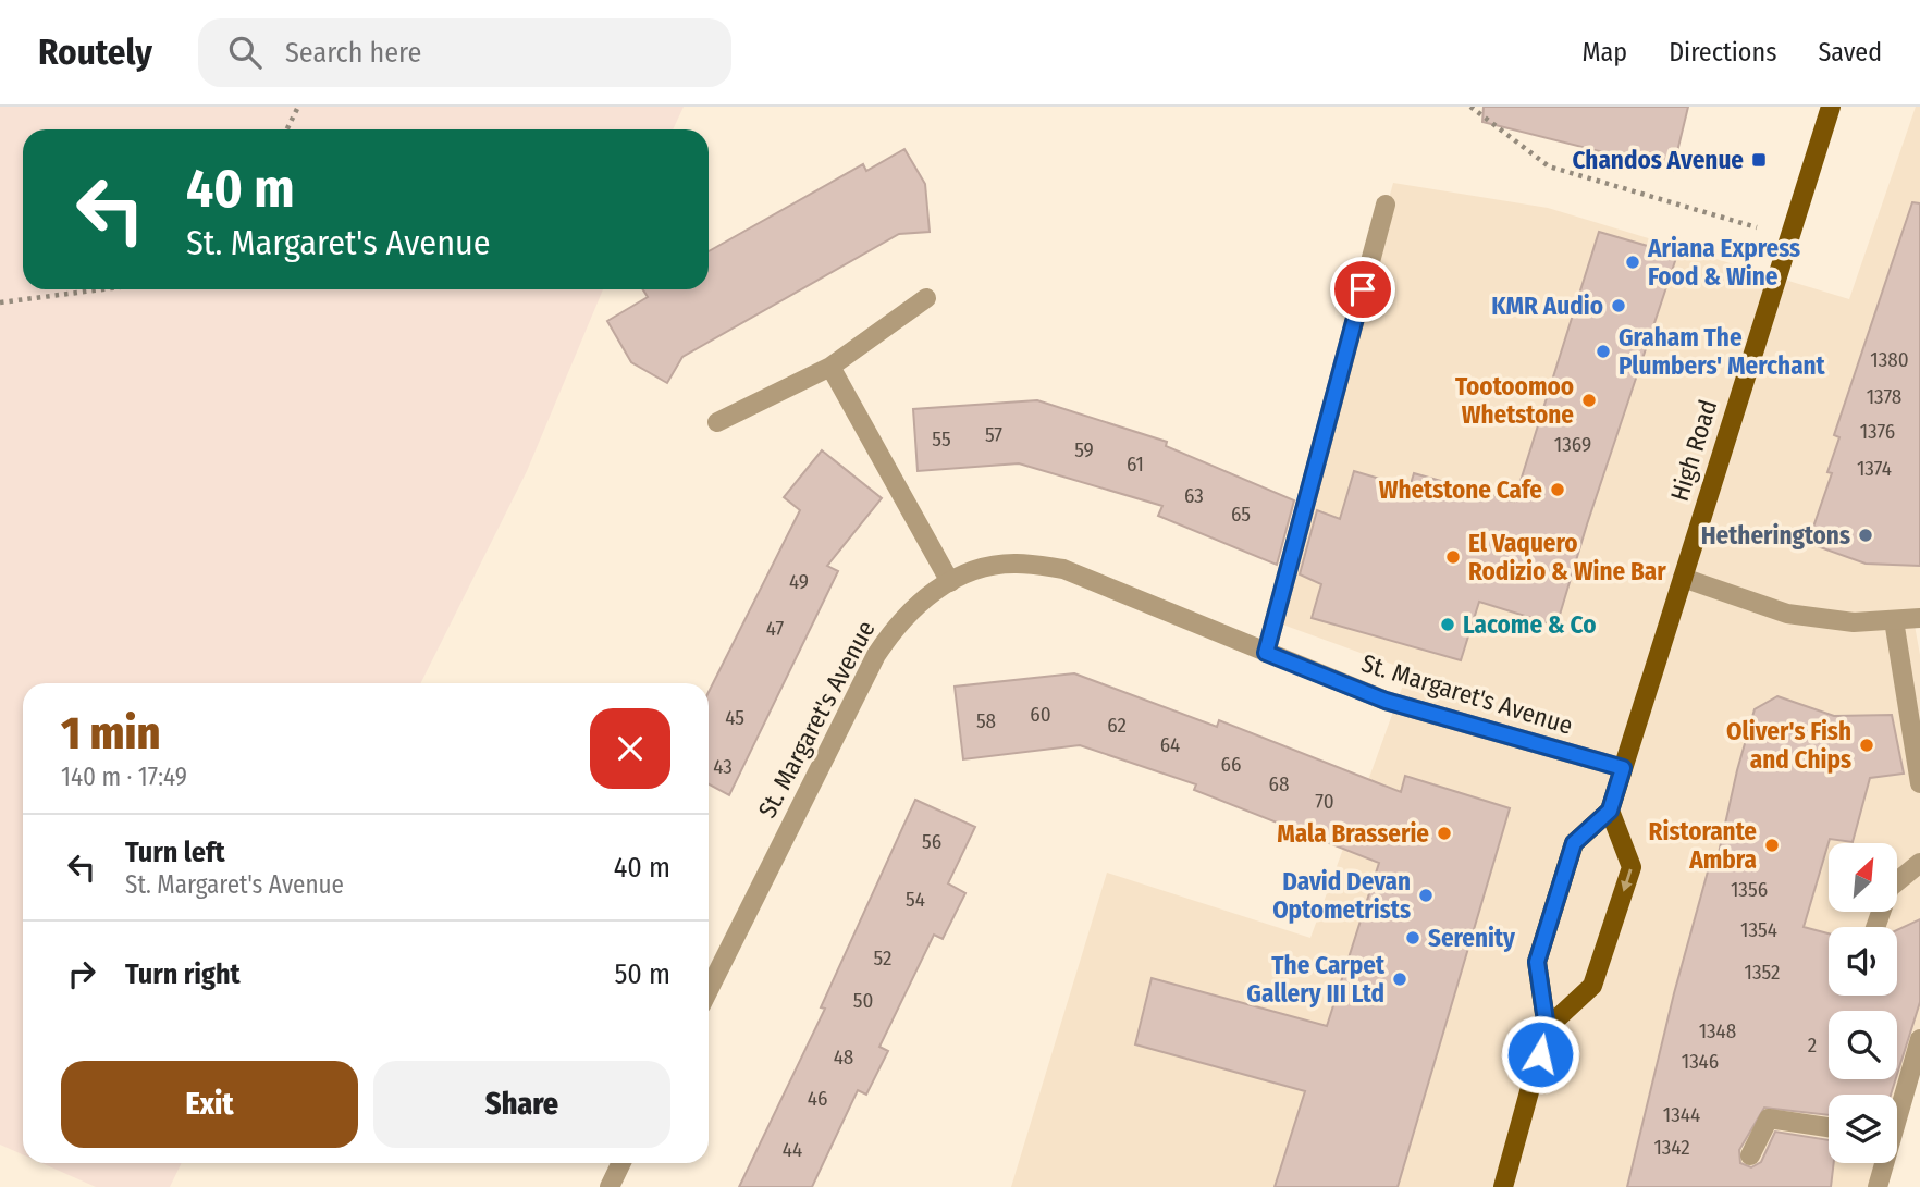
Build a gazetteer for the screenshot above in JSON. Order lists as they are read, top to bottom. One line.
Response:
{"streets":{"main road":["High Road"],"street":["St. Margaret's Avenue"]},"crossings":[["High Road","St. Margaret's Avenue"]],"places":{"transit":["Chandos Avenue"],"other":["Ariana Express Food & Wine","KMR Audio","Graham The Plumbers' Merchant","Tootoomoo Whetstone","Whetstone Cafe","Hetheringtons","El Vaquero Rodizio & Wine Bar","Lacome & Co","Oliver's Fish and Chips","Mala Brasserie","Ristorante Ambra","David Devan Optometrists","Serenity","The Carpet Gallery III Ltd"]},"house_numbers":["1380","1378","1376","57","55","1369","59","61","1374","63","65","49","47","60","45","58","62","64","66","43","68","70","56","1356","54","1354","52","1352","50","1348","2","48","1346","46","1344","1342","44"],"north":"top right","page":{"header":"Routely","search":"Search here","nav":["Map","Directions","Saved"],"turn":["40 m","St. Margaret's Avenue"],"heading":["1 min","140 m · 17:49"],"list":[{"name":"Turn left","note":"St. Margaret's Avenue","value":"40 m"},{"name":"Turn right","value":"50 m"}],"buttons":["Exit","Share"]}}
